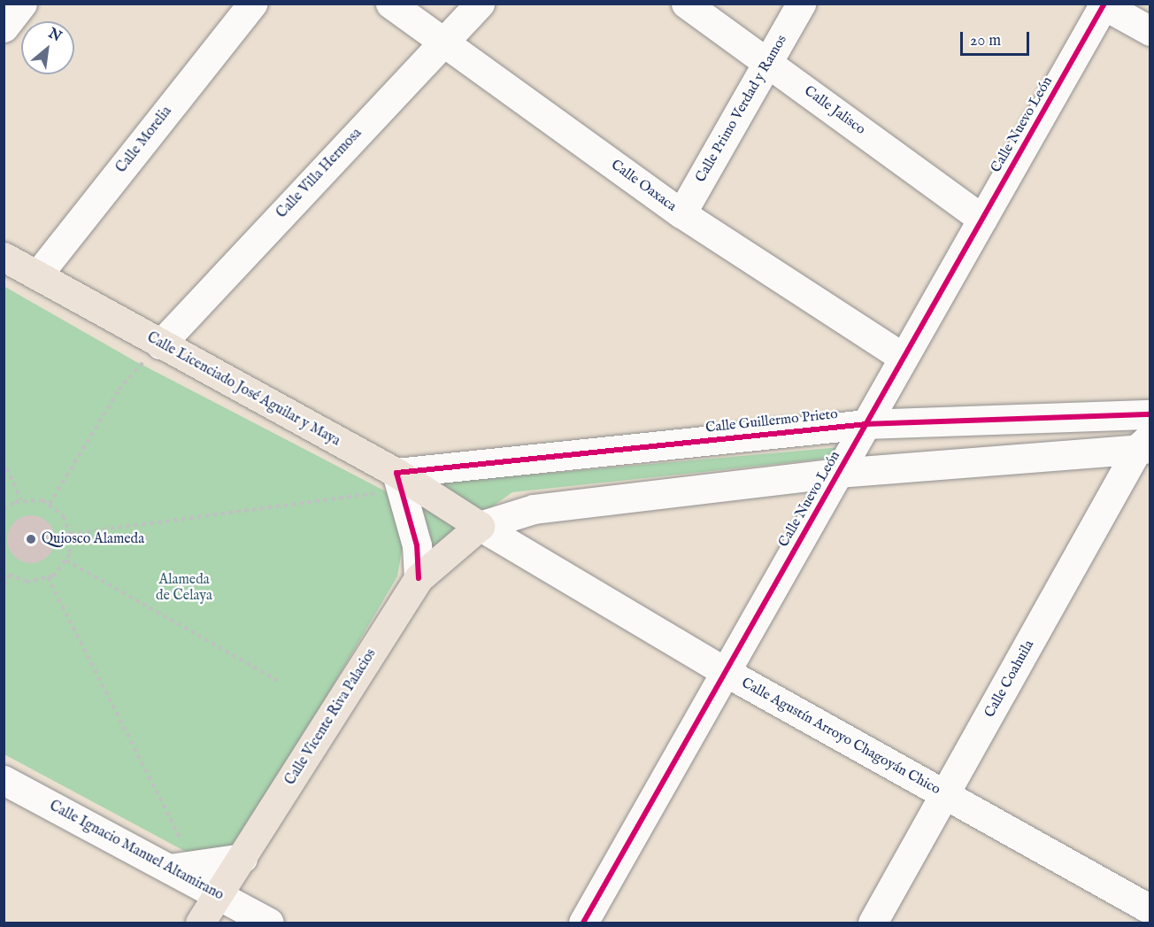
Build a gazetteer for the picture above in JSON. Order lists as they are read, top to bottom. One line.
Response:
{"streets":{"main road":["Calle Licenciado José Aguilar y Maya","Calle Vicente Riva Palacios"],"street":["Calle Primo Verdad y Ramos","Calle Jalisco","Calle Nuevo León","Calle Morelia","Calle Villa Hermosa","Calle Oaxaca","Calle Guillermo Prieto","Calle Coahuila","Calle Agustín Arroyo Chagoyán Chico","Calle Ignacio Manuel Altamirano"]},"crossings":[["Calle Primo Verdad y Ramos","Calle Jalisco"],["Calle Primo Verdad y Ramos","Calle Oaxaca"],["Calle Jalisco","Calle Nuevo León"],["Calle Nuevo León","Calle Oaxaca"],["Calle Nuevo León","Calle Guillermo Prieto"],["Calle Nuevo León","Calle Agustín Arroyo Chagoyán Chico"],["Calle Morelia","Calle Licenciado José Aguilar y Maya"],["Calle Villa Hermosa","Calle Oaxaca"],["Calle Villa Hermosa","Calle Licenciado José Aguilar y Maya"],["Calle Licenciado José Aguilar y Maya","Calle Guillermo Prieto"],["Calle Licenciado José Aguilar y Maya","Calle Vicente Riva Palacios"],["Calle Licenciado José Aguilar y Maya","Calle Agustín Arroyo Chagoyán Chico"],["Calle Coahuila","Calle Agustín Arroyo Chagoyán Chico"],["Calle Vicente Riva Palacios","Calle Agustín Arroyo Chagoyán Chico"],["Calle Vicente Riva Palacios","Calle Ignacio Manuel Altamirano"]],"parks":["Alameda de Celaya"],"places":["Quiosco Alameda"],"scale_bar":"20 m","north":"top right"}
